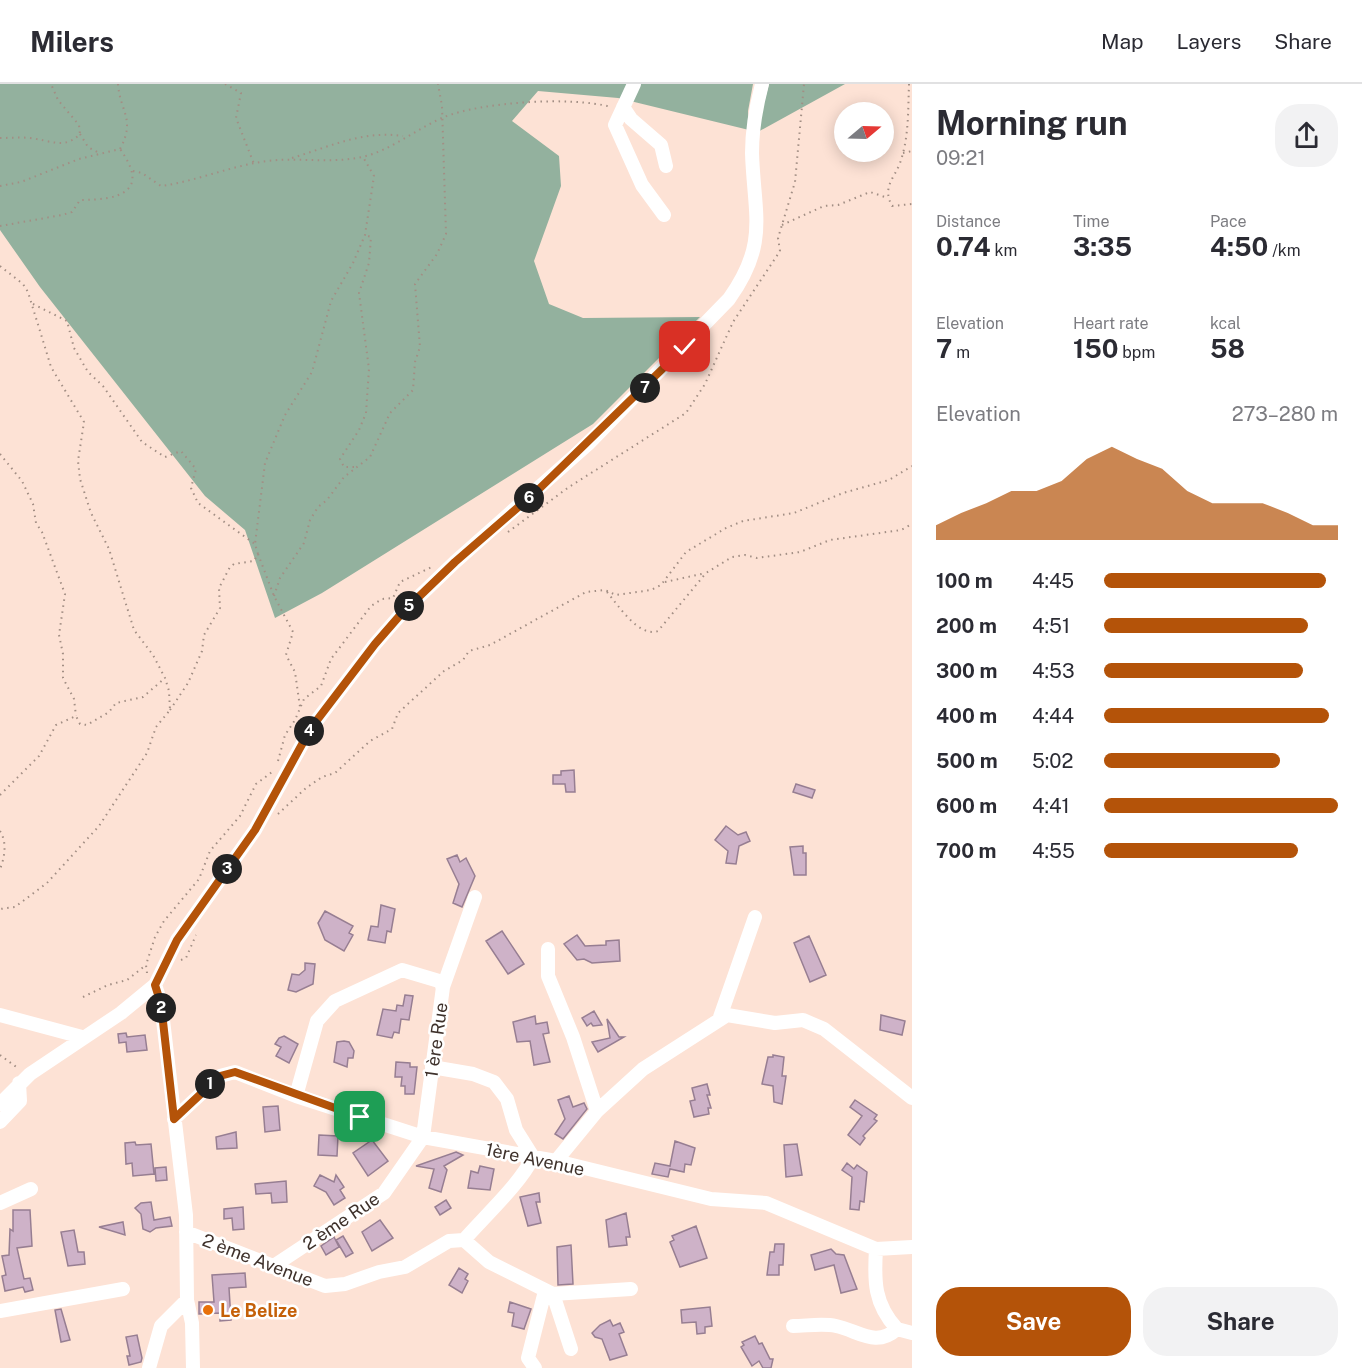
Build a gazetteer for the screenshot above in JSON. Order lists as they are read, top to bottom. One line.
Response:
{"streets":{"street":["1 ère Rue","1ère Avenue","2 ème Rue","2 ème Avenue"]},"crossings":[["1 ère Rue","1ère Avenue"],["1 ère Rue","2 ème Rue"],["1ère Avenue","2 ème Rue"],["2 ème Rue","2 ème Avenue"]],"places":["Le Belize"],"north":"right","page":{"header":"Milers","nav":["Map","Layers","Share"],"heading":["Morning run","09:21"],"stats":[["Distance","0.74 km"],["Time","3:35"],["Pace","4:50 /km"],["Elevation","7 m"],["Heart rate","150 bpm"],["kcal","58"]],"pins":["7","6","5","4","3","2","1"],"chart":["Elevation","273–280 m"],"list":[{"name":"100 m","note":"4:45"},{"name":"200 m","note":"4:51"},{"name":"300 m","note":"4:53"},{"name":"400 m","note":"4:44"},{"name":"500 m","note":"5:02"},{"name":"600 m","note":"4:41"},{"name":"700 m","note":"4:55"}],"buttons":["Save","Share"]}}
